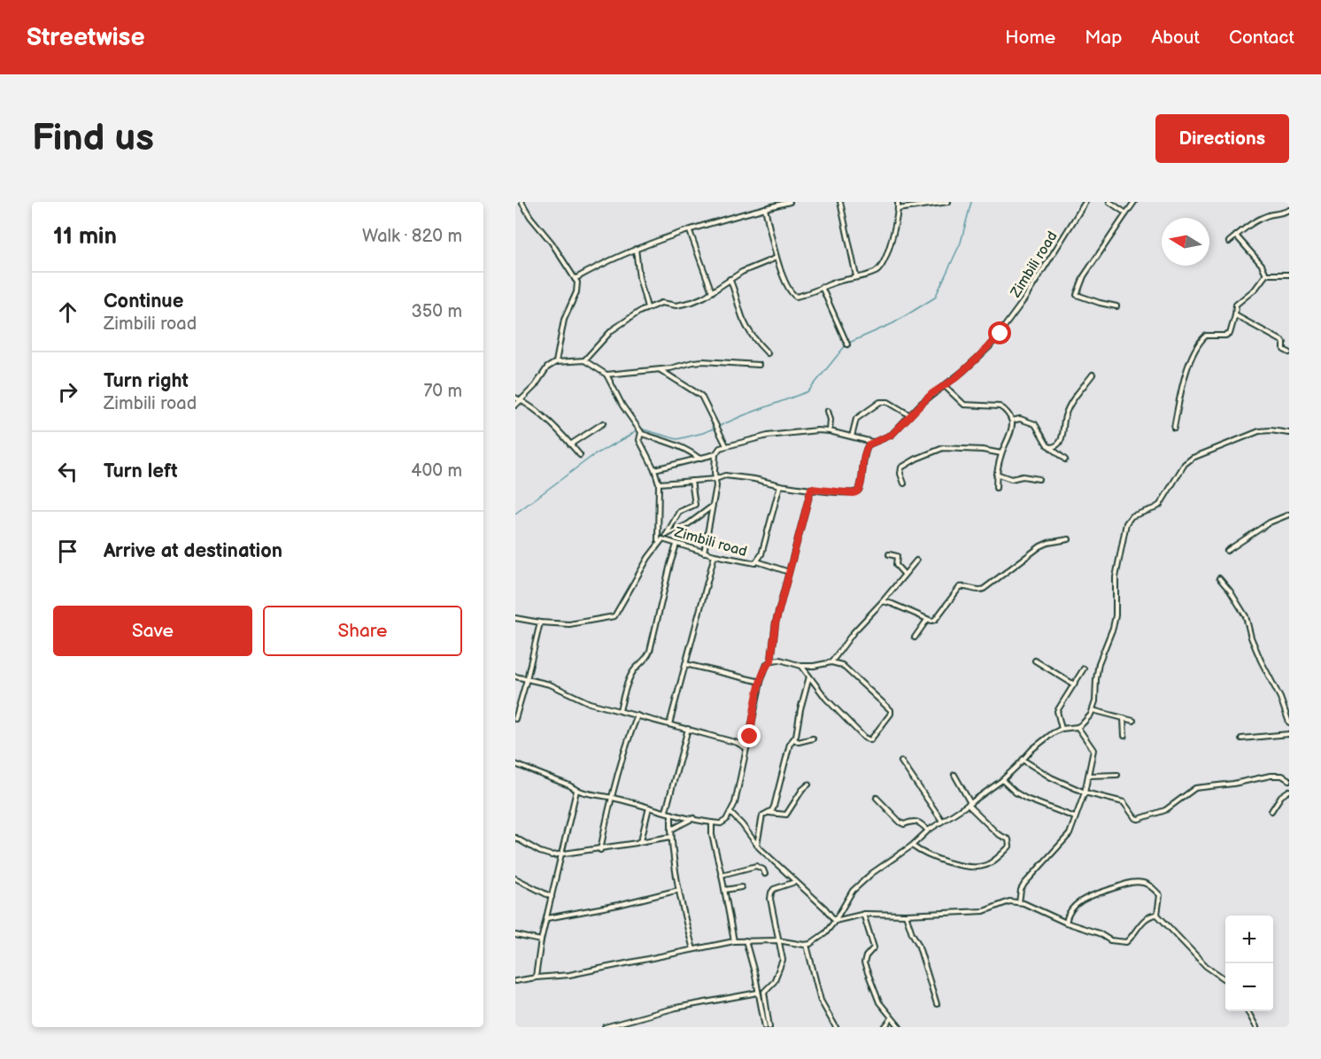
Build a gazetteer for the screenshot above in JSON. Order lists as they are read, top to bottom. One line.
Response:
{"streets":{"street":["Zimbili road"]},"north":"left","page":{"header":"Streetwise","nav":["Home","Map","About","Contact"],"buttons":["Directions",["Save","Share"]],"title":"Find us","heading":["11 min","Walk · 820 m"],"list":[["Continue","Zimbili road","350 m"],["Turn right","Zimbili road","70 m"],["Turn left","400 m"],"Arrive at destination"],"map_buttons":["+","−"]}}
